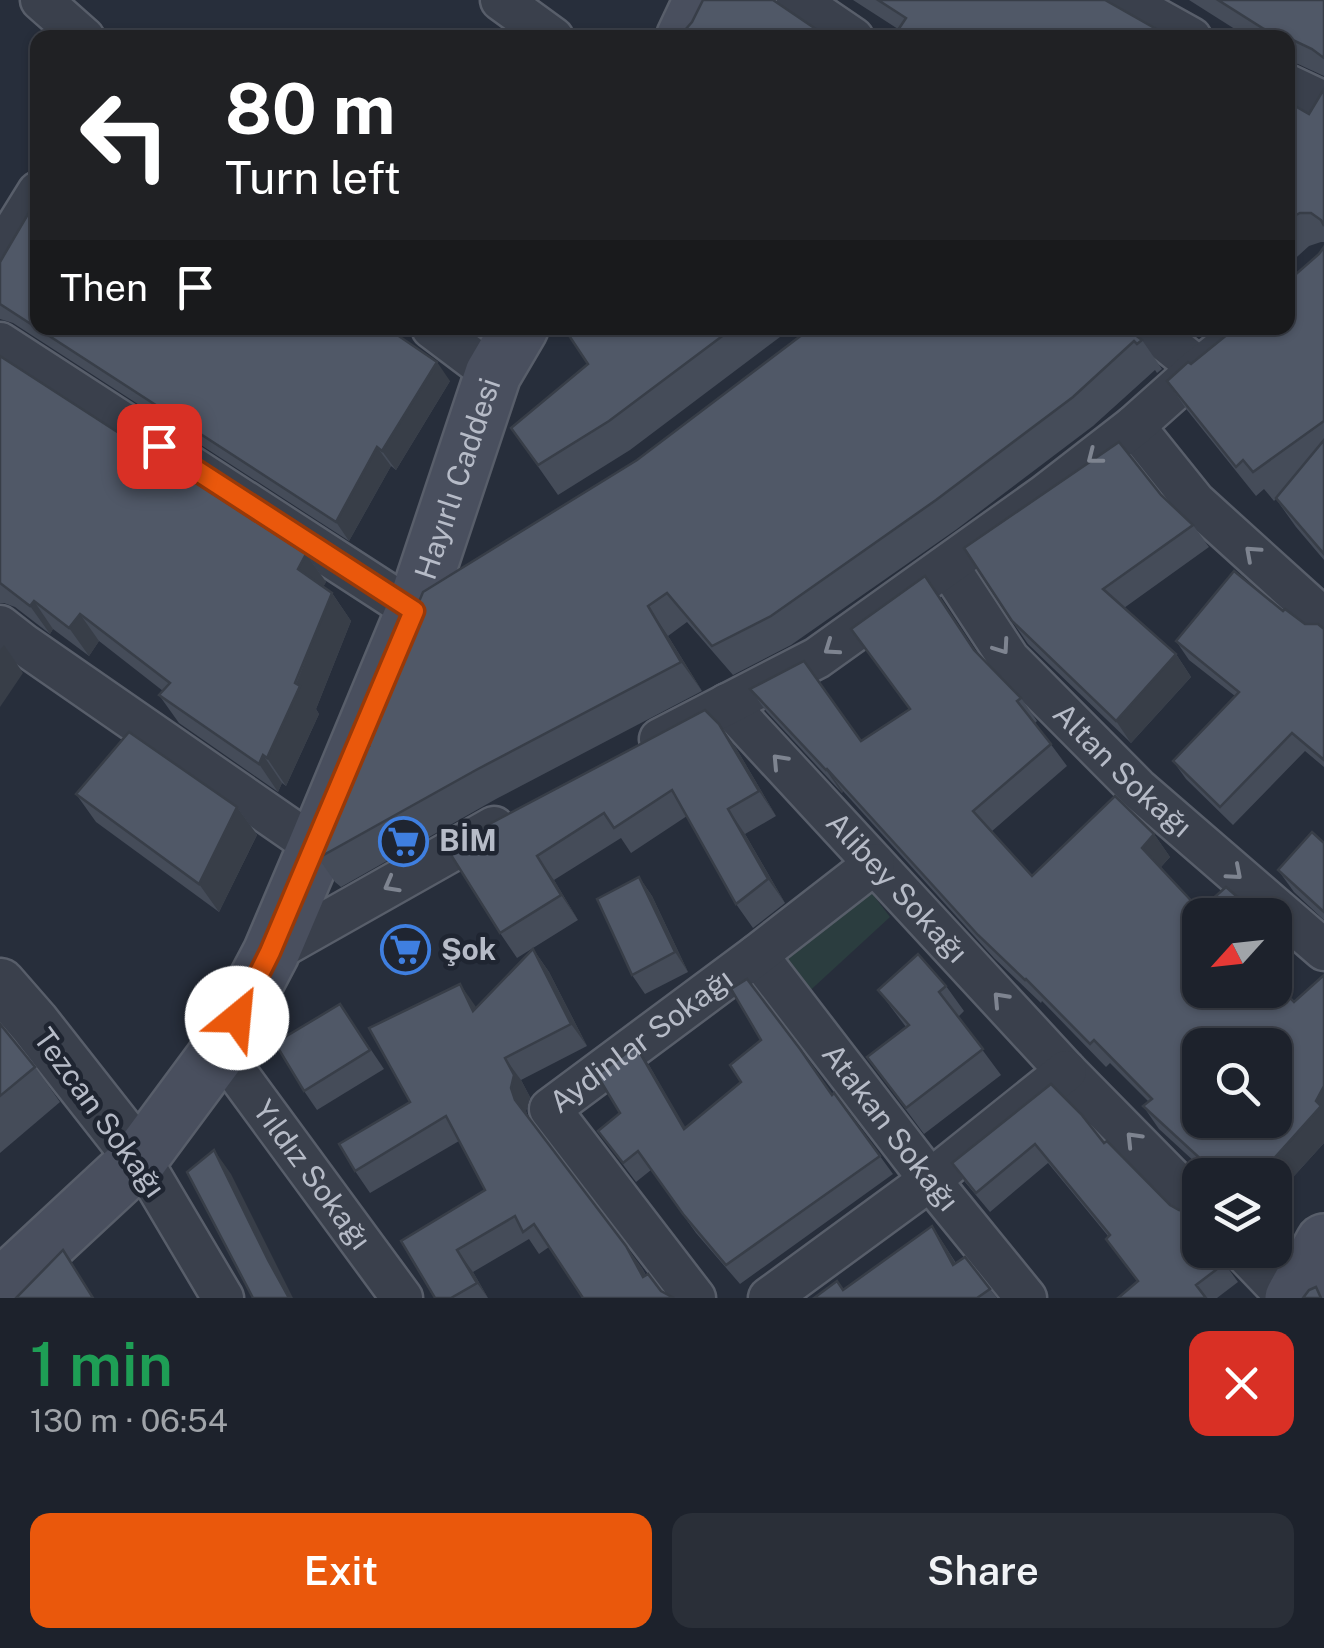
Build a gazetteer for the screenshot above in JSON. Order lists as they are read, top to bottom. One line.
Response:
{"streets":{"main road":["Hayırlı Caddesi"],"street":["Altan Sokağı","Alibey Sokağı","Aydinlar Sokağı","Tezcan Sokağı","Atakan Sokağı","Yıldız Sokağı"]},"crossings":[["Hayırlı Caddesi","Tezcan Sokağı"],["Hayırlı Caddesi","Yıldız Sokağı"],["Alibey Sokağı","Aydinlar Sokağı"],["Aydinlar Sokağı","Atakan Sokağı"]],"one_way":["Alibey Sokağı"],"places":{"supermarket":["BİM","Şok"]},"north":"bottom left","page":{"turn":["80 m","Turn left"],"then":"Then","heading":["1 min","130 m · 06:54"],"buttons":["Exit","Share"]}}
